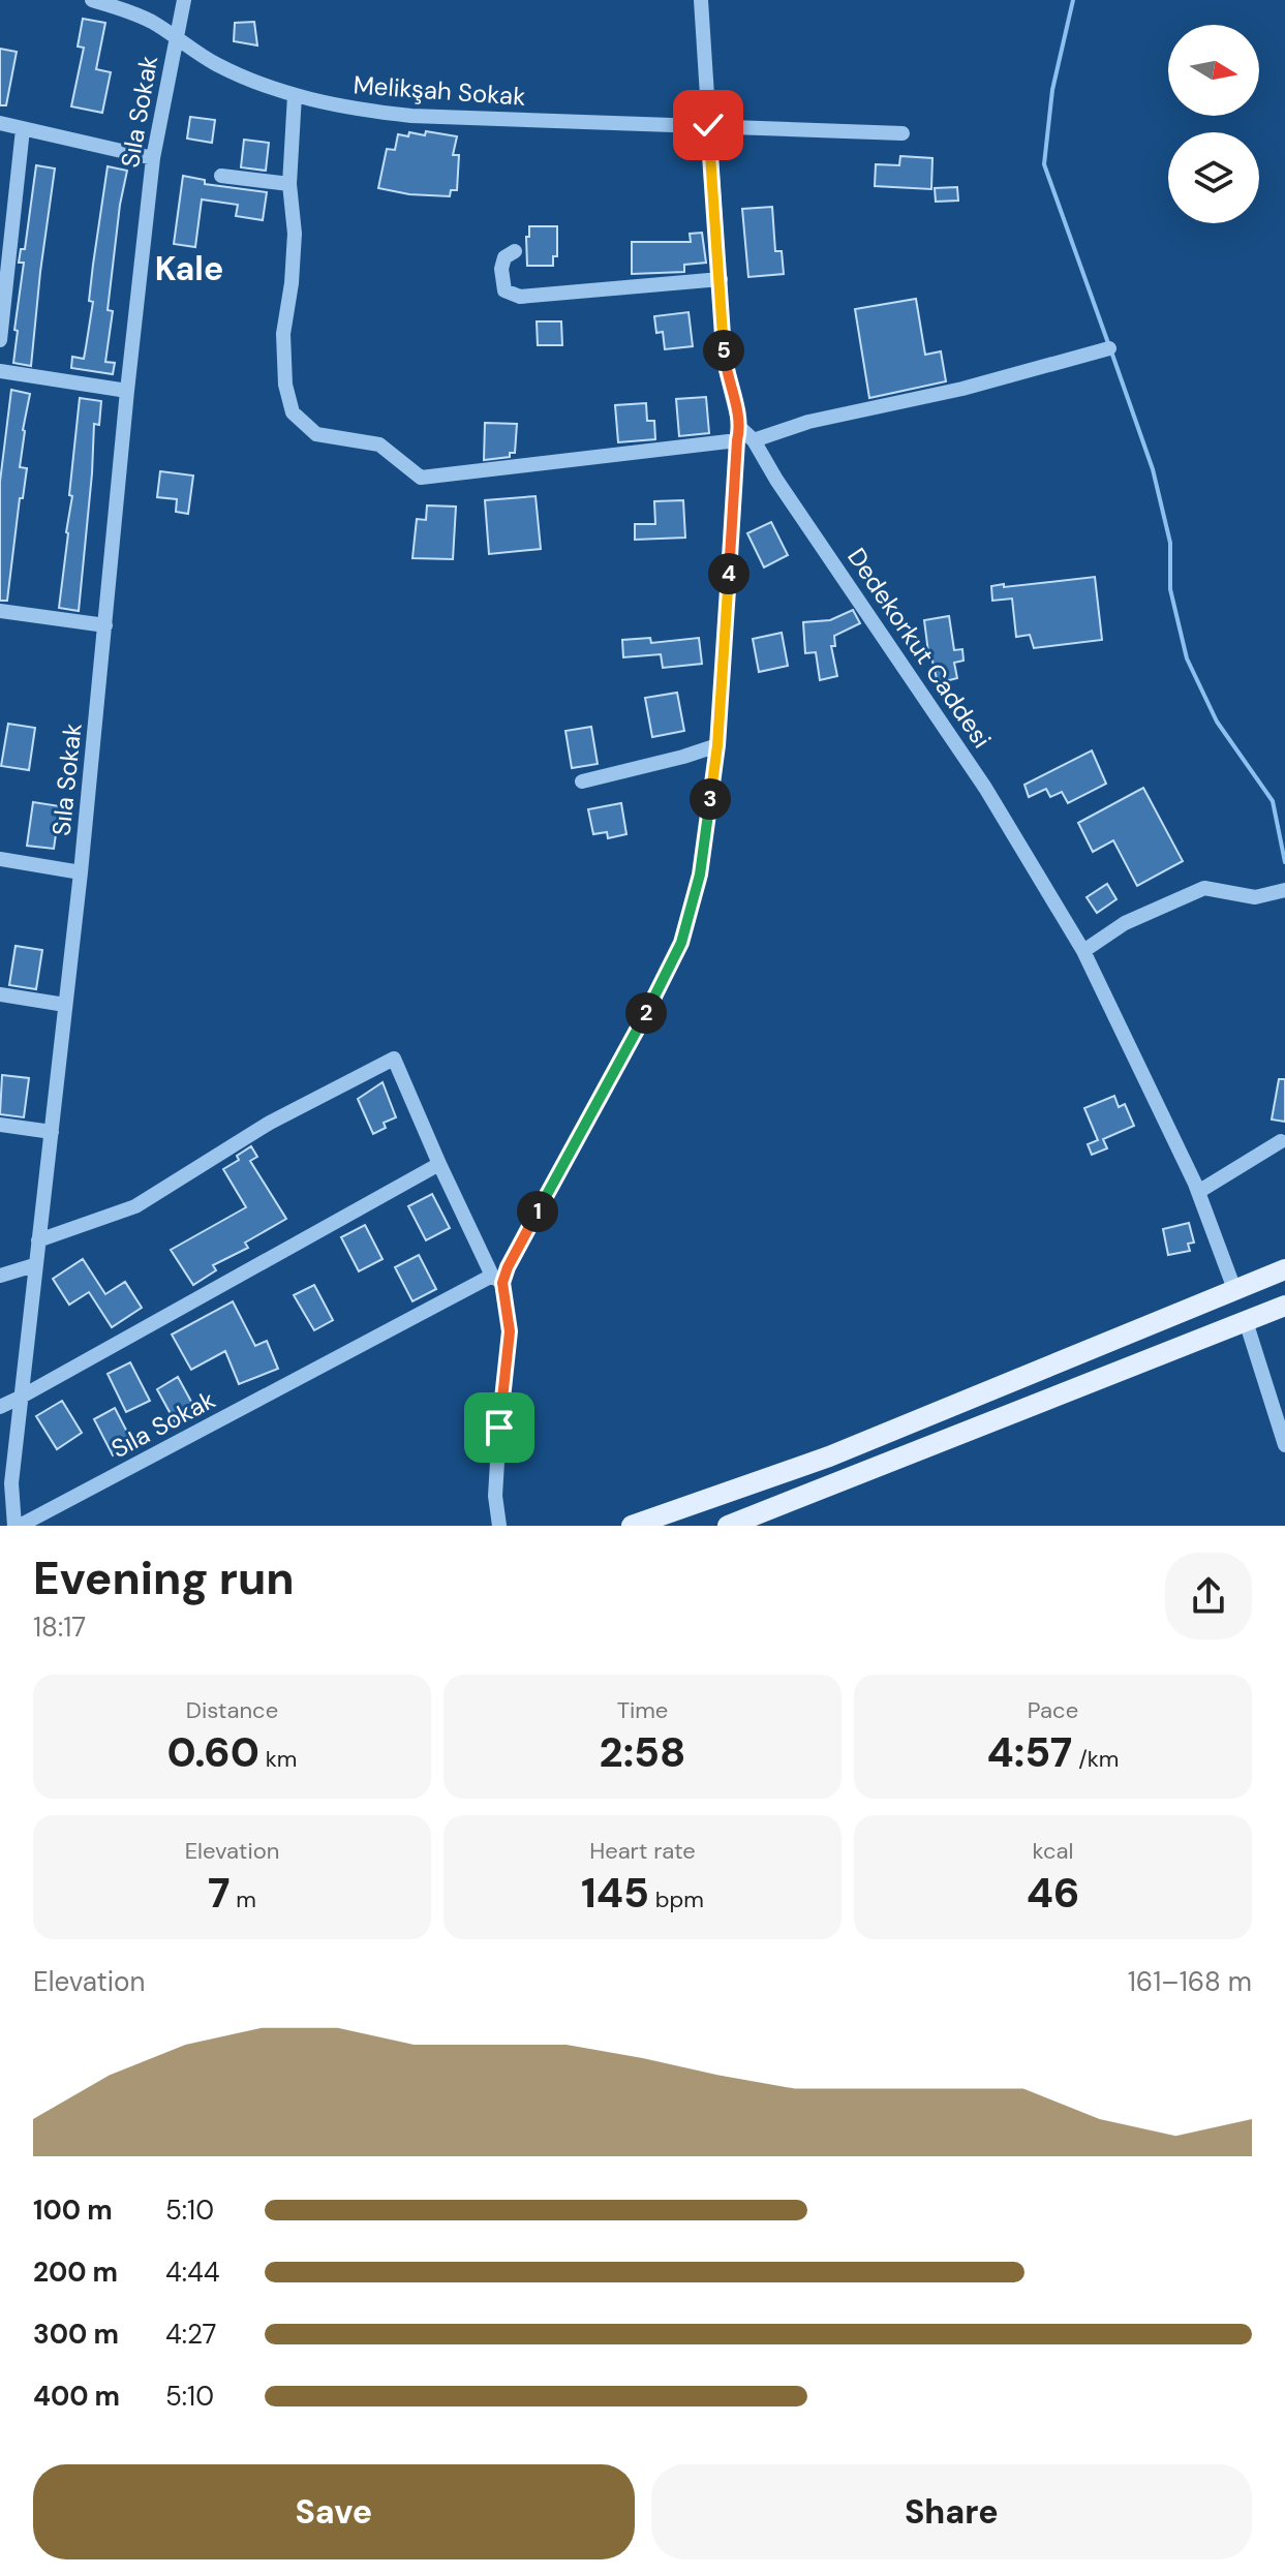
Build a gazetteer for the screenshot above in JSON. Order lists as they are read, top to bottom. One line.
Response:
{"streets":{"street":["Melikşah Sokak","Sıla Sokak","Dedekorkut Caddesi"]},"crossings":[["Melikşah Sokak","Sıla Sokak"]],"districts":["Kale"],"north":"right","page":{"pins":["5","4","3","2","1"],"heading":["Evening run","18:17"],"stats":[["Distance","0.60 km"],["Time","2:58"],["Pace","4:57 /km"],["Elevation","7 m"],["Heart rate","145 bpm"],["kcal","46"]],"chart":["Elevation","161–168 m"],"list":[{"name":"100 m","note":"5:10"},{"name":"200 m","note":"4:44"},{"name":"300 m","note":"4:27"},{"name":"400 m","note":"5:10"}],"buttons":["Save","Share"]}}
